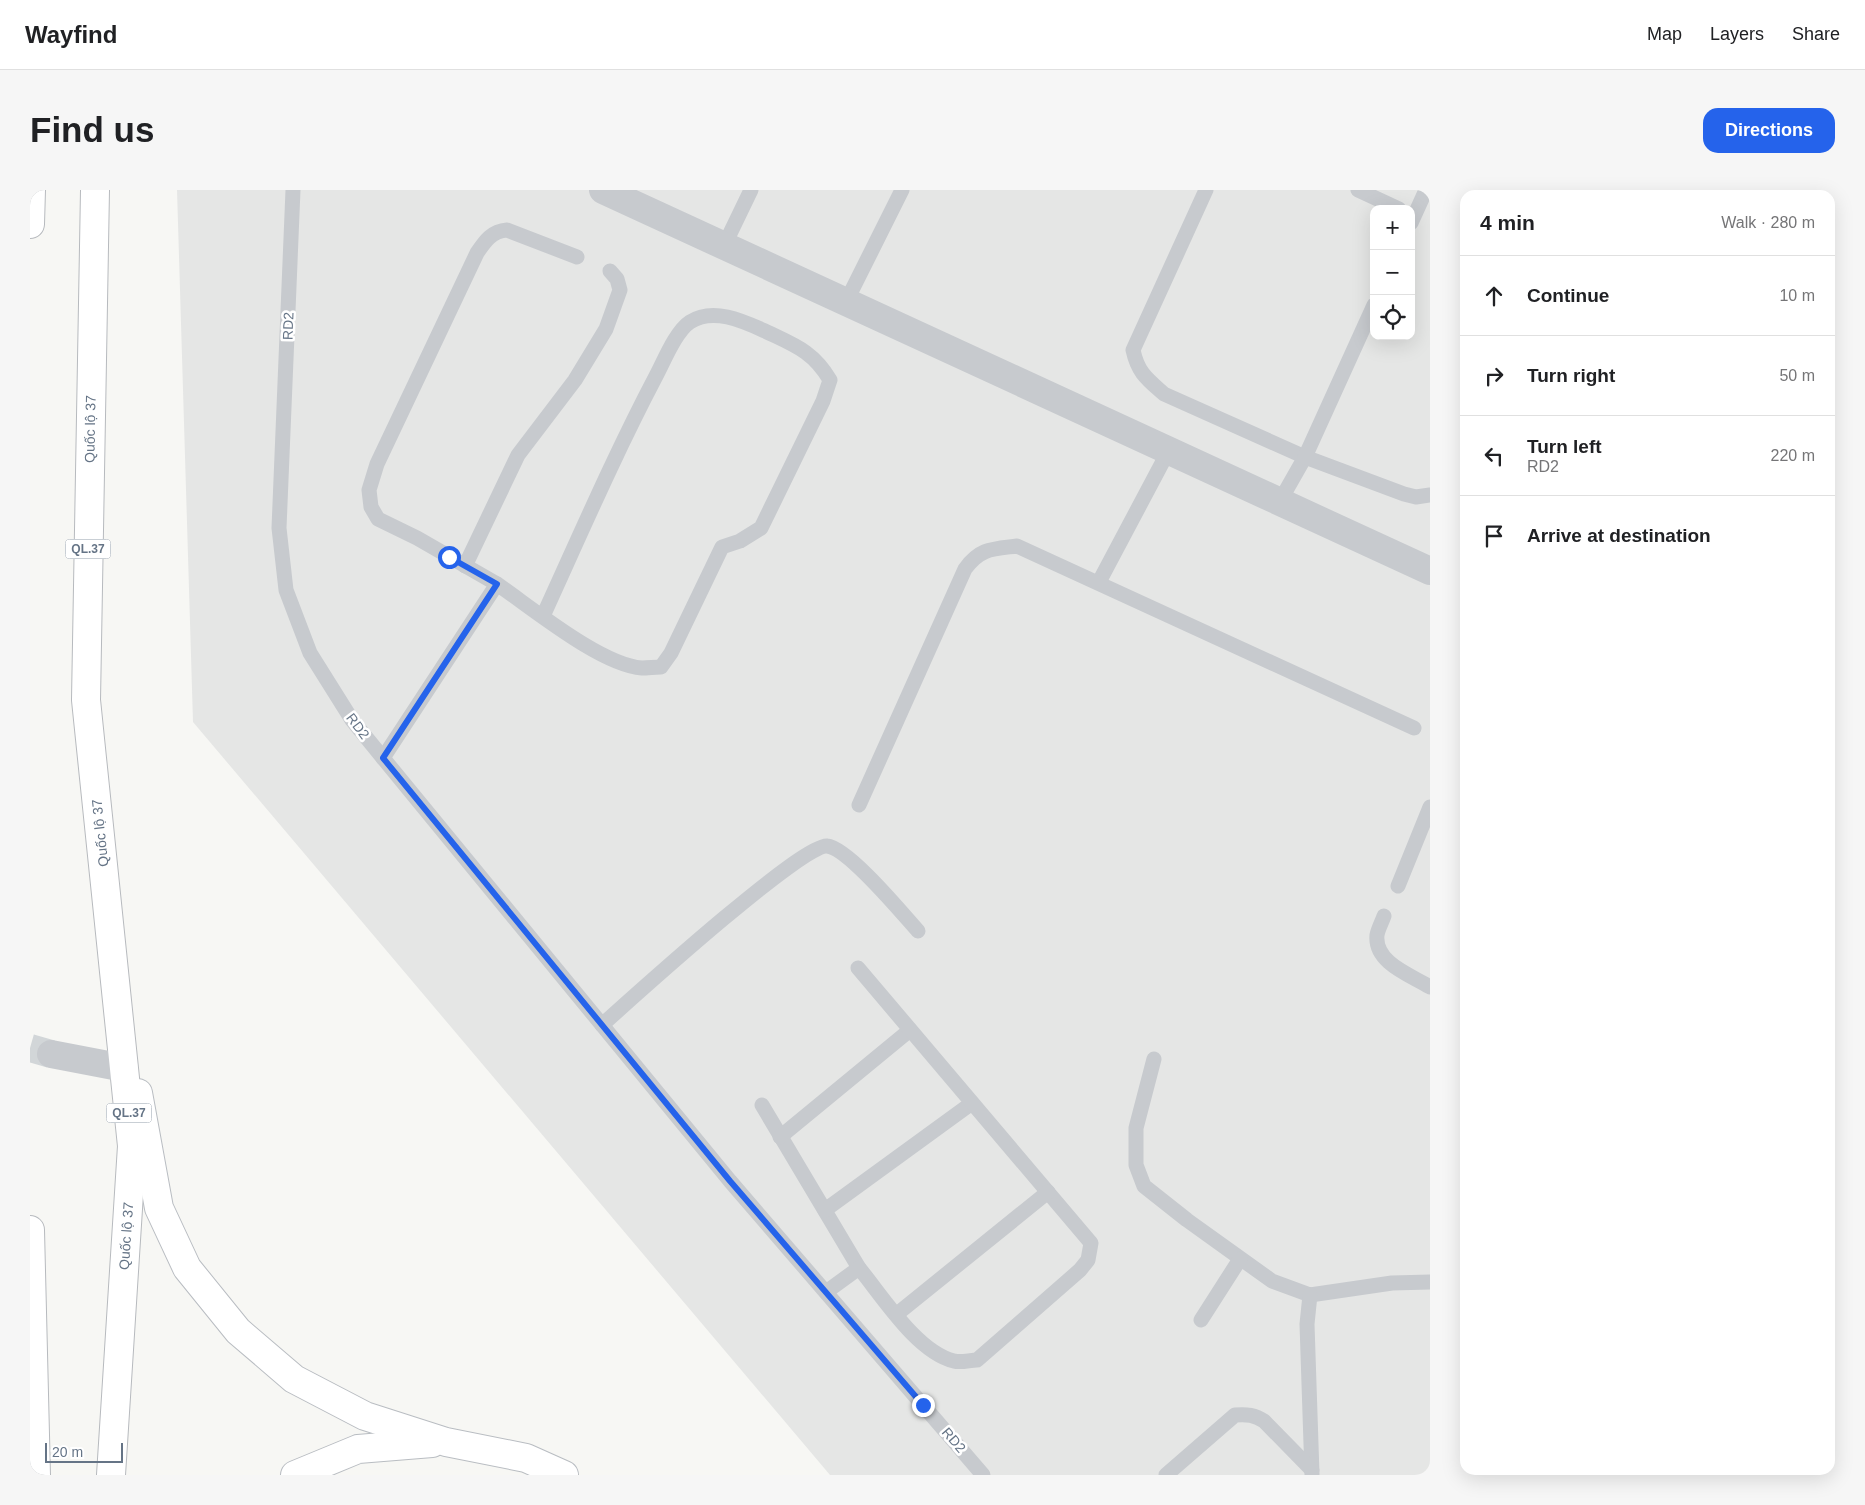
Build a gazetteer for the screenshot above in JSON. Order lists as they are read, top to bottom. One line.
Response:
{"streets":{"main road":["Quốc lộ 37","QL.37"],"lane":["RD2"]},"scale_bar":"20 m","page":{"header":"Wayfind","nav":["Map","Layers","Share"],"buttons":"Directions","title":"Find us","heading":["4 min","Walk · 280 m"],"map_buttons":["+","−"],"list":[["Continue","10 m"],["Turn right","50 m"],["Turn left","RD2","220 m"],"Arrive at destination"],"scale":"20 m"}}
